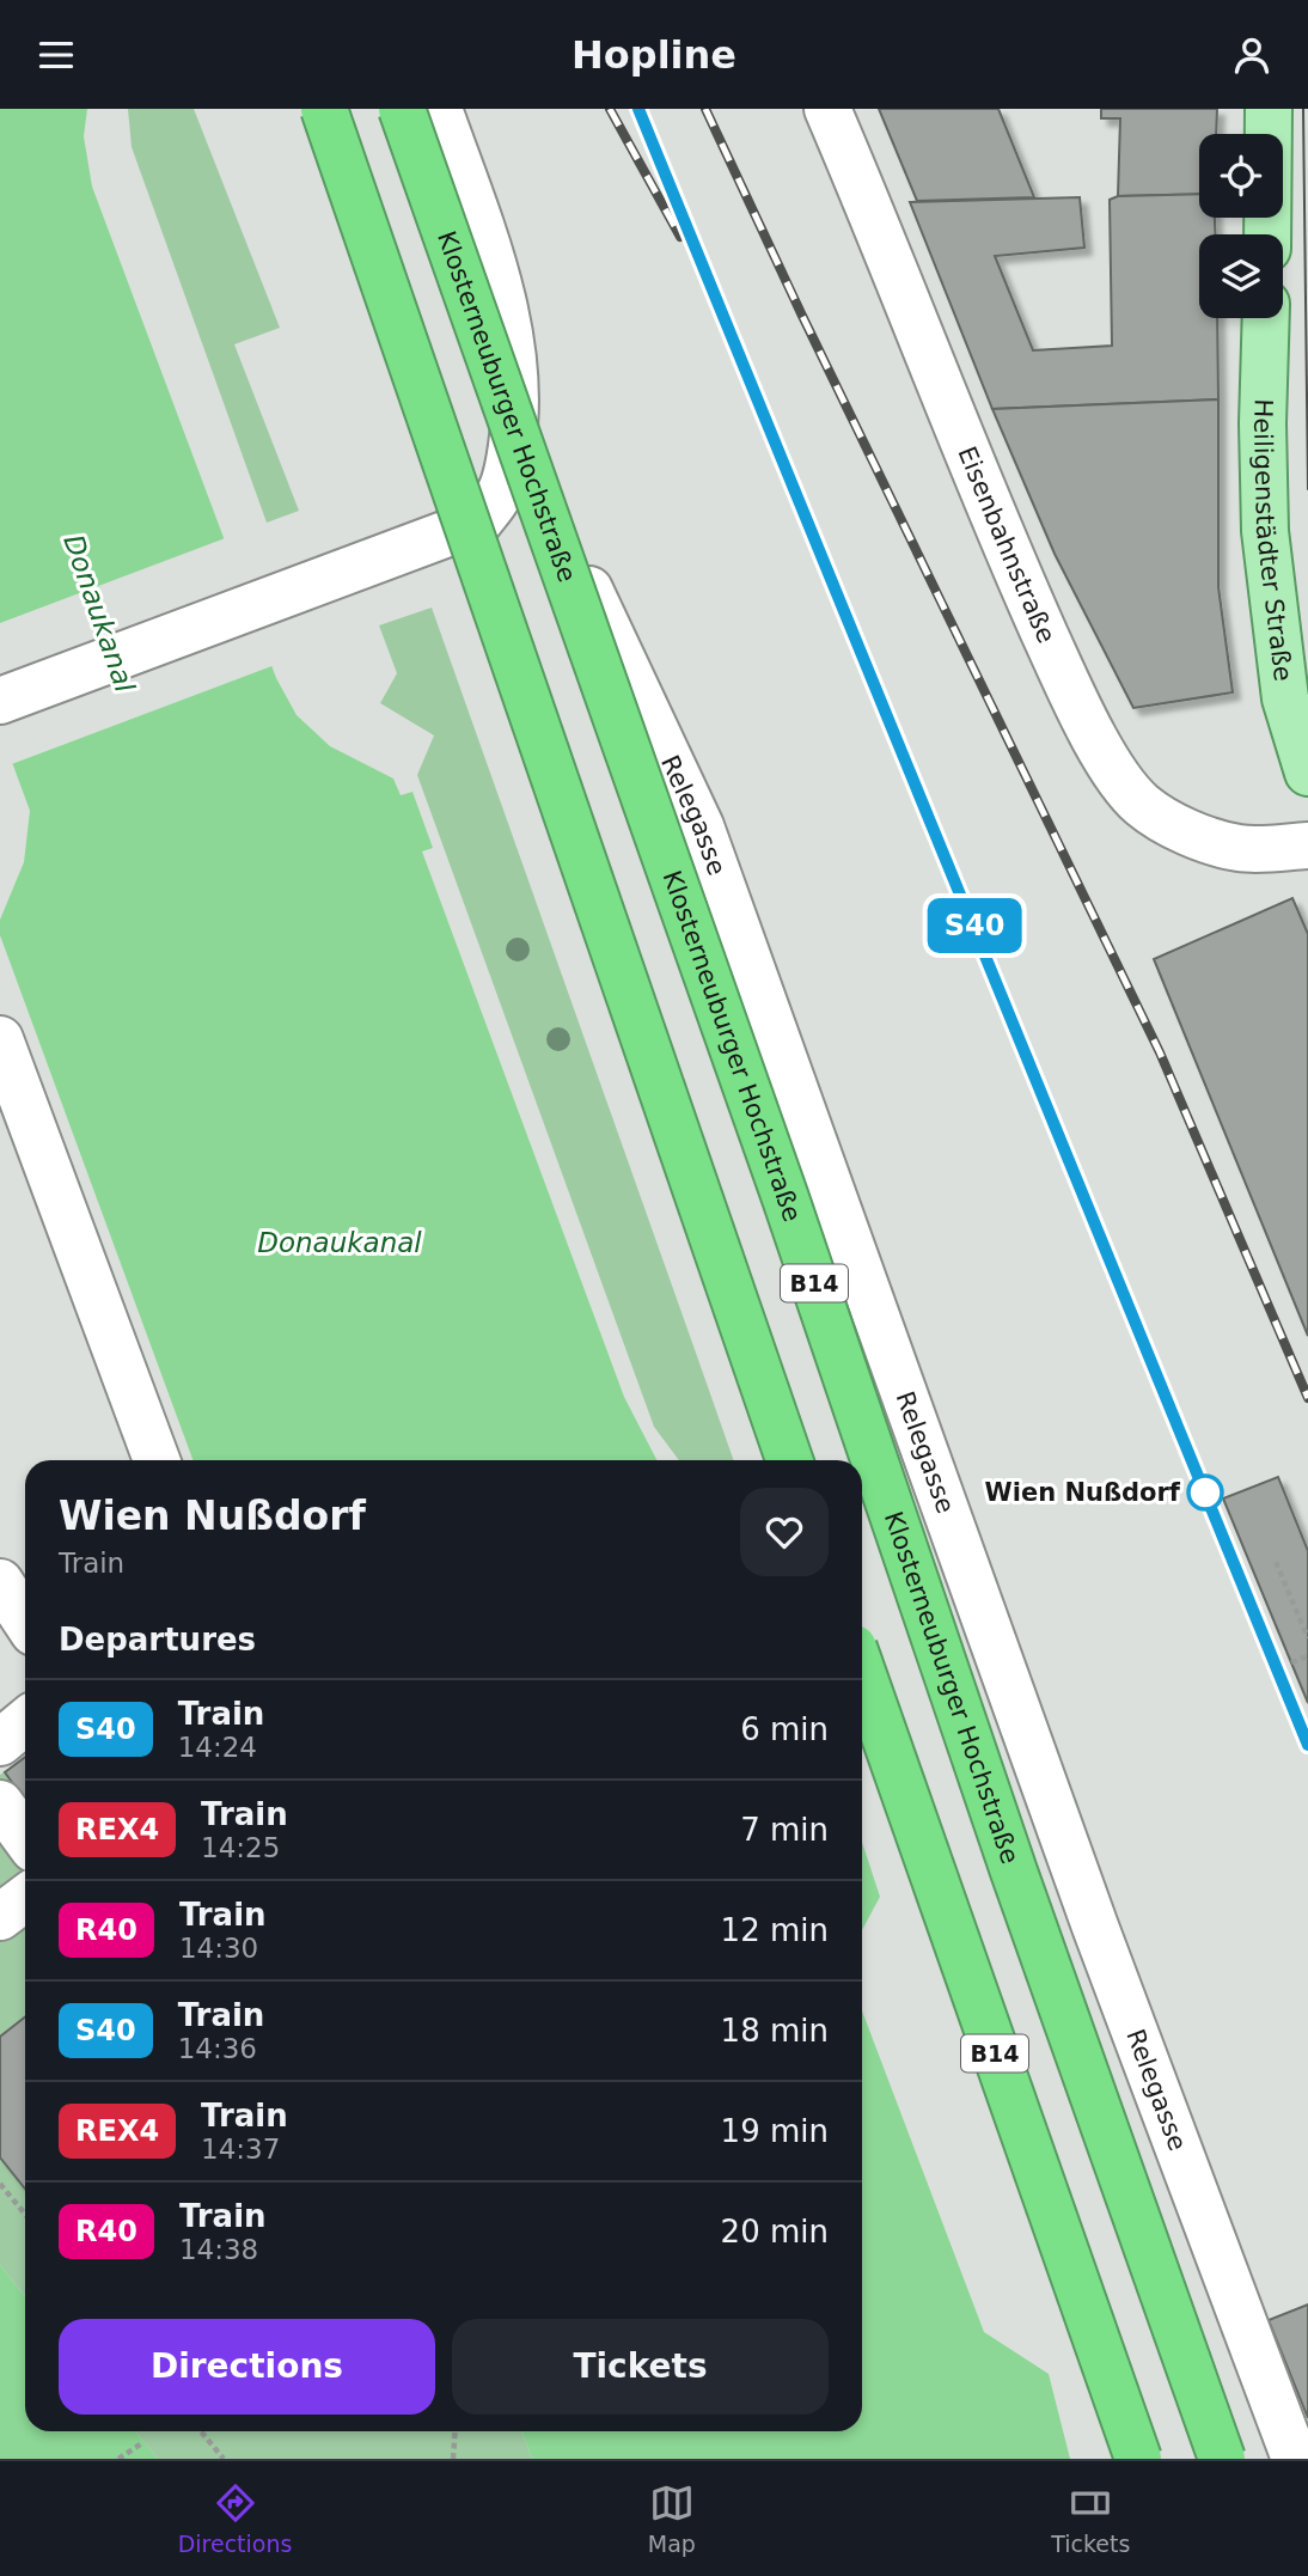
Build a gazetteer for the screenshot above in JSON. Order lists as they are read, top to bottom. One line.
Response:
{"streets":{"highway":["Klosterneuburger Hochstraße","B14"],"main road":["Heiligenstädter Straße"],"street":["Eisenbahnstraße","Relegasse"]},"water":["Donaukanal"],"places":["Wien Nußdorf"],"page":{"header":"Hopline","on_map":"S40","heading":[["Wien Nußdorf","Train"],"Departures"],"list":[{"mark":"S40","name":"Train","note":"14:24","value":"6 min"},{"mark":"REX4","name":"Train","note":"14:25","value":"7 min"},{"mark":"R40","name":"Train","note":"14:30","value":"12 min"},{"mark":"S40","name":"Train","note":"14:36","value":"18 min"},{"mark":"REX4","name":"Train","note":"14:37","value":"19 min"},{"mark":"R40","name":"Train","note":"14:38","value":"20 min"}],"buttons":["Directions","Tickets"],"tabs":["Directions","Map","Tickets"]}}
